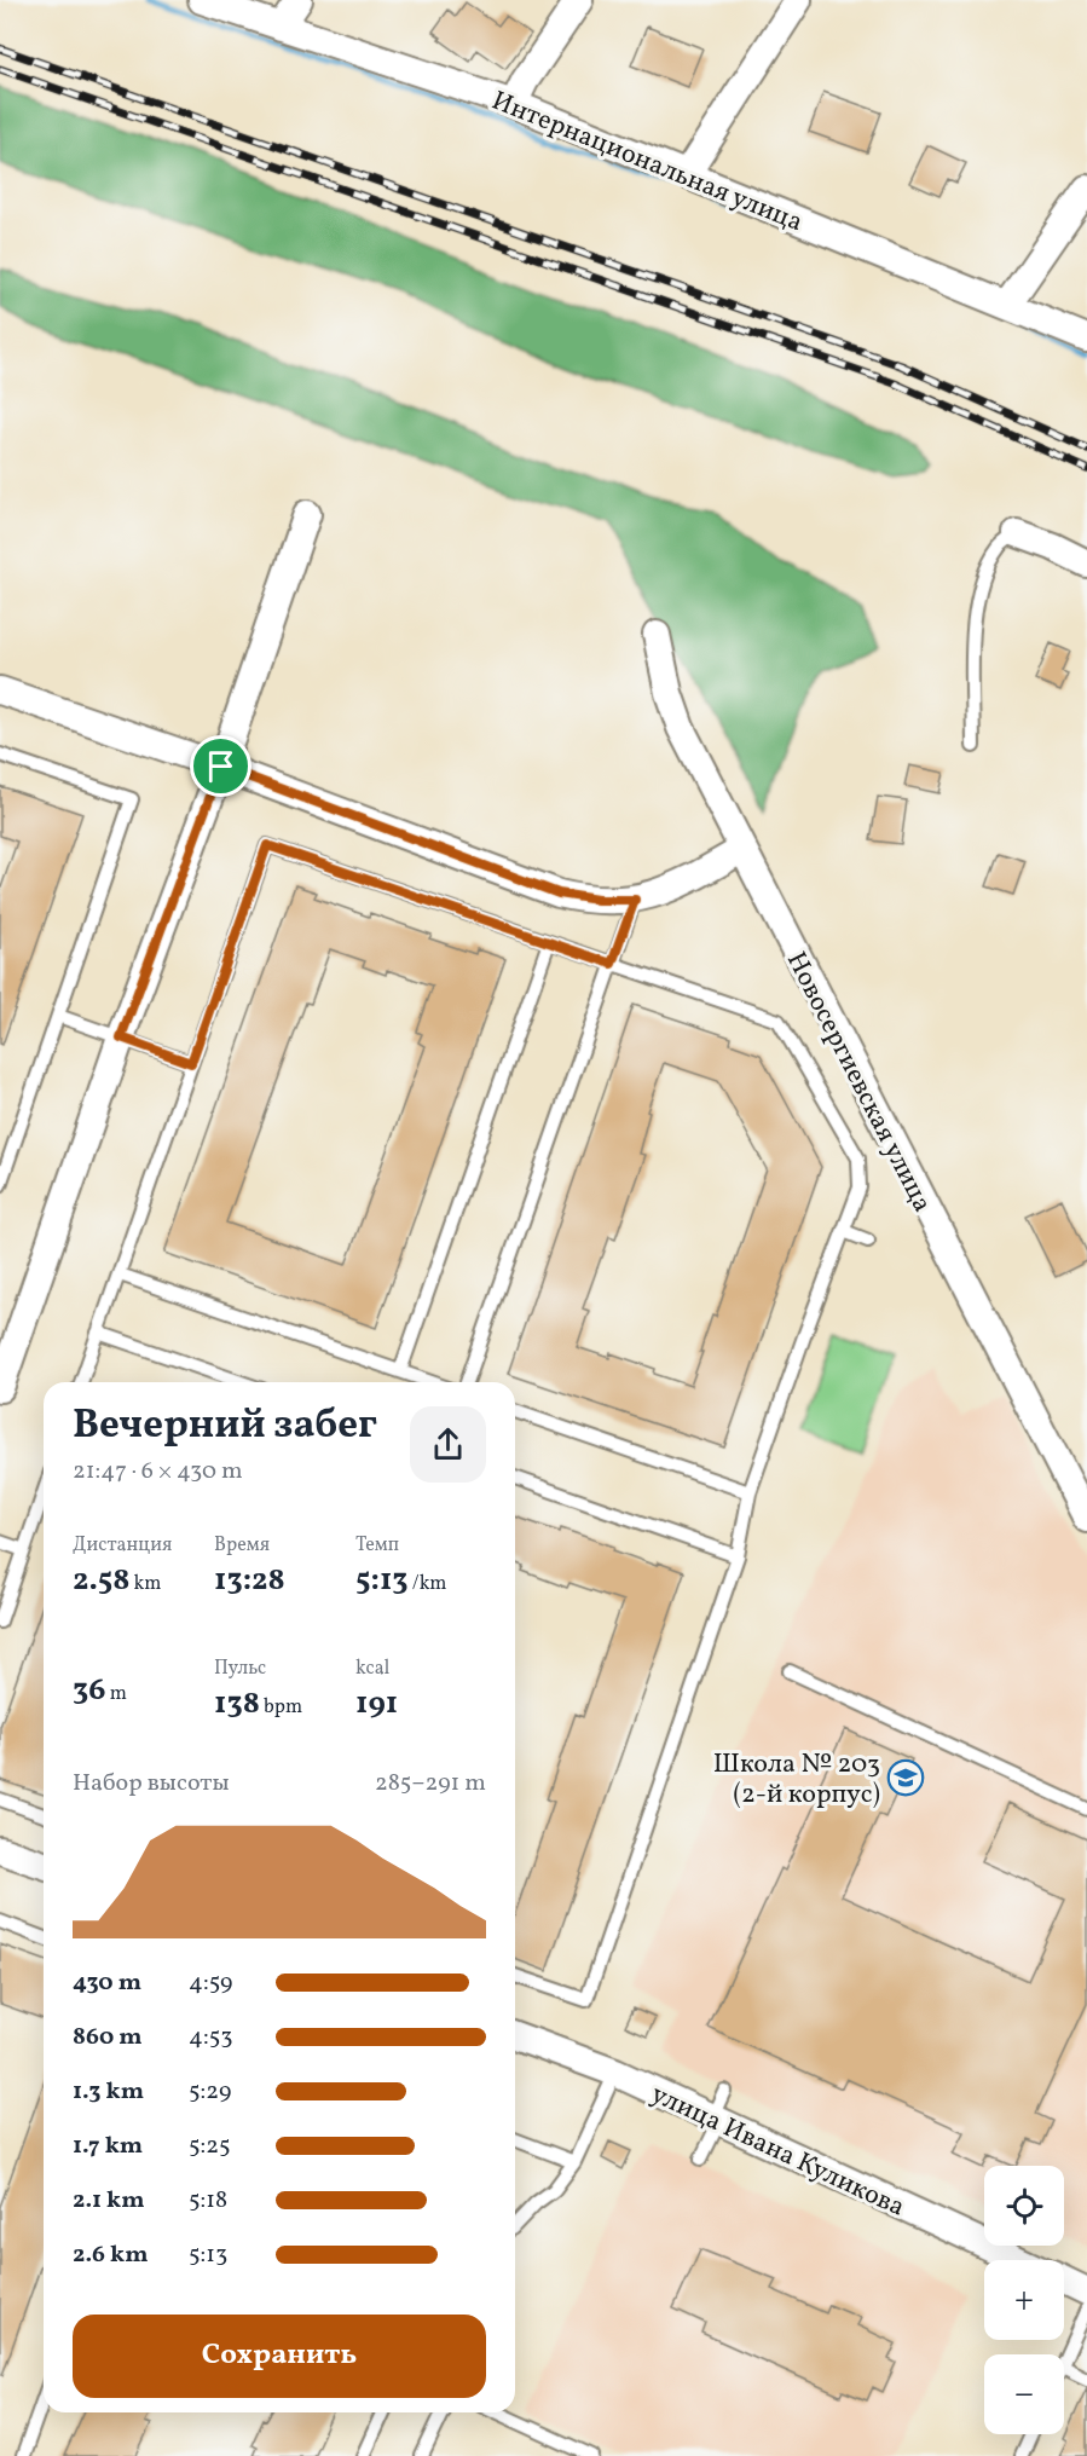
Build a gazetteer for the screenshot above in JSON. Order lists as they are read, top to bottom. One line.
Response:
{"streets":{"street":["Интернациональная улица","Новосергиевская улица","улица Ивана Куликова"]},"places":{"school or university":["Школа № 203 (2-й корпус)"]},"page":{"heading":["Вечерний забег","21:47 · 6 × 430 m"],"stats":[["Дистанция","2.58 km"],["Время","13:28"],["Темп","5:13 /km"],["36 m"],["Пульс","138 bpm"],["kcal","191"]],"chart":["Набор высоты","285–291 m"],"list":[{"name":"430 m","note":"4:59"},{"name":"860 m","note":"4:53"},{"name":"1.3 km","note":"5:29"},{"name":"1.7 km","note":"5:25"},{"name":"2.1 km","note":"5:18"},{"name":"2.6 km","note":"5:13"}],"map_buttons":["+","−"],"buttons":"Сохранить"}}
